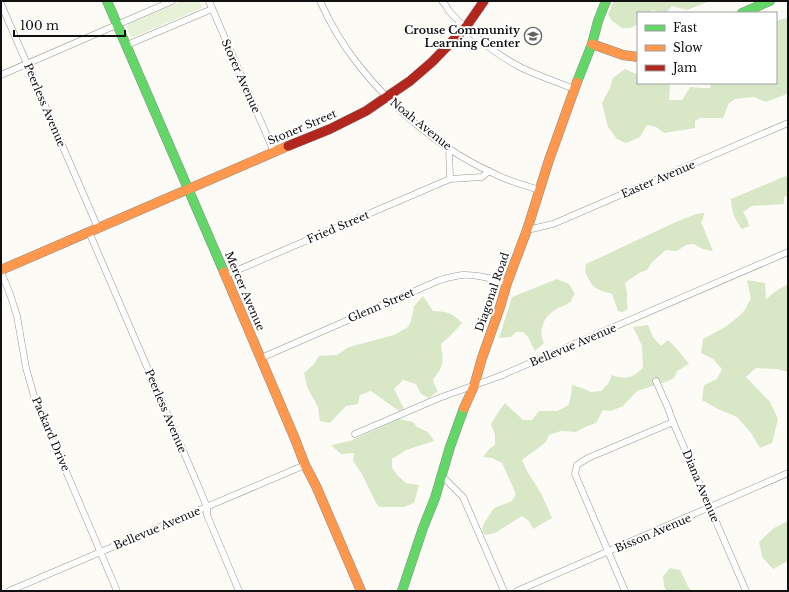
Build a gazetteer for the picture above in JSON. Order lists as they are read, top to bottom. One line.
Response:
{"streets":{"street":["Storer Avenue","Peerless Avenue","Noah Avenue","Stoner Street","Easter Avenue","Fried Street","Mercer Avenue","Diagonal Road","Glenn Street","Bellevue Avenue","Packard Drive","Diana Avenue","Bisson Avenue"]},"crossings":[["Storer Avenue","Stoner Street"],["Peerless Avenue","Stoner Street"],["Peerless Avenue","Bellevue Avenue"],["Noah Avenue","Stoner Street"],["Noah Avenue","Fried Street"],["Noah Avenue","Diagonal Road"],["Stoner Street","Mercer Avenue"],["Easter Avenue","Diagonal Road"],["Fried Street","Mercer Avenue"],["Mercer Avenue","Glenn Street"],["Mercer Avenue","Bellevue Avenue"],["Diagonal Road","Glenn Street"],["Diagonal Road","Bellevue Avenue"],["Bellevue Avenue","Packard Drive"],["Diana Avenue","Bisson Avenue"]],"places":{"school or university":["Crouse Community Learning Center"]},"legend":["Fast","Slow","Jam"],"scale_bar":"100 m"}
